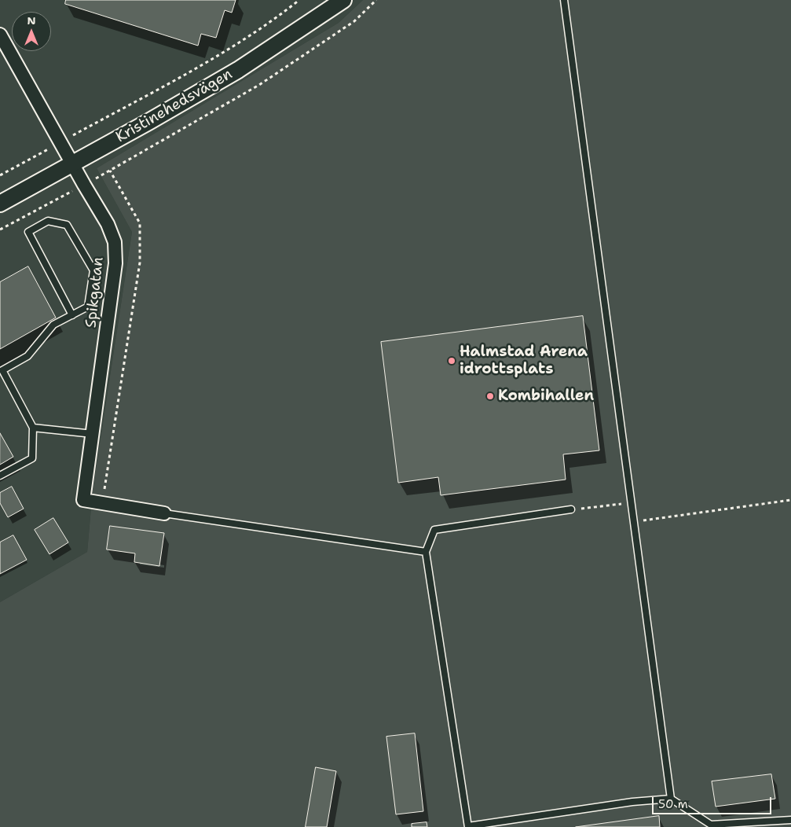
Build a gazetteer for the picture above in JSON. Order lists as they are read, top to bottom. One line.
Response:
{"streets":{"street":["Kristinehedsvägen","Spikgatan"]},"crossings":[["Kristinehedsvägen","Spikgatan"]],"places":["Halmstad Arena idrottsplats","Kombihallen"],"scale_bar":"50 m","north":"top"}
